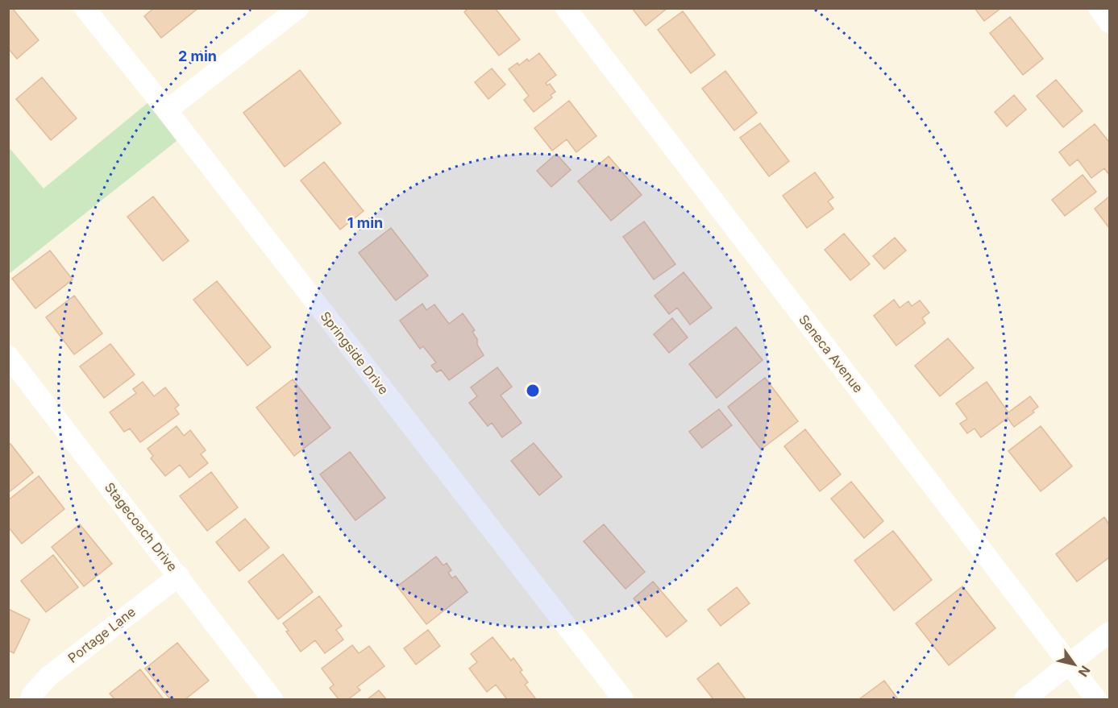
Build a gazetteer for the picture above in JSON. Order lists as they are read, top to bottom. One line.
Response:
{"streets":{"street":["Springside Drive","Seneca Avenue","Stagecoach Drive","Portage Lane"]},"crossings":[["Stagecoach Drive","Portage Lane"]],"north":"bottom right","rings":["2 min","1 min"]}
